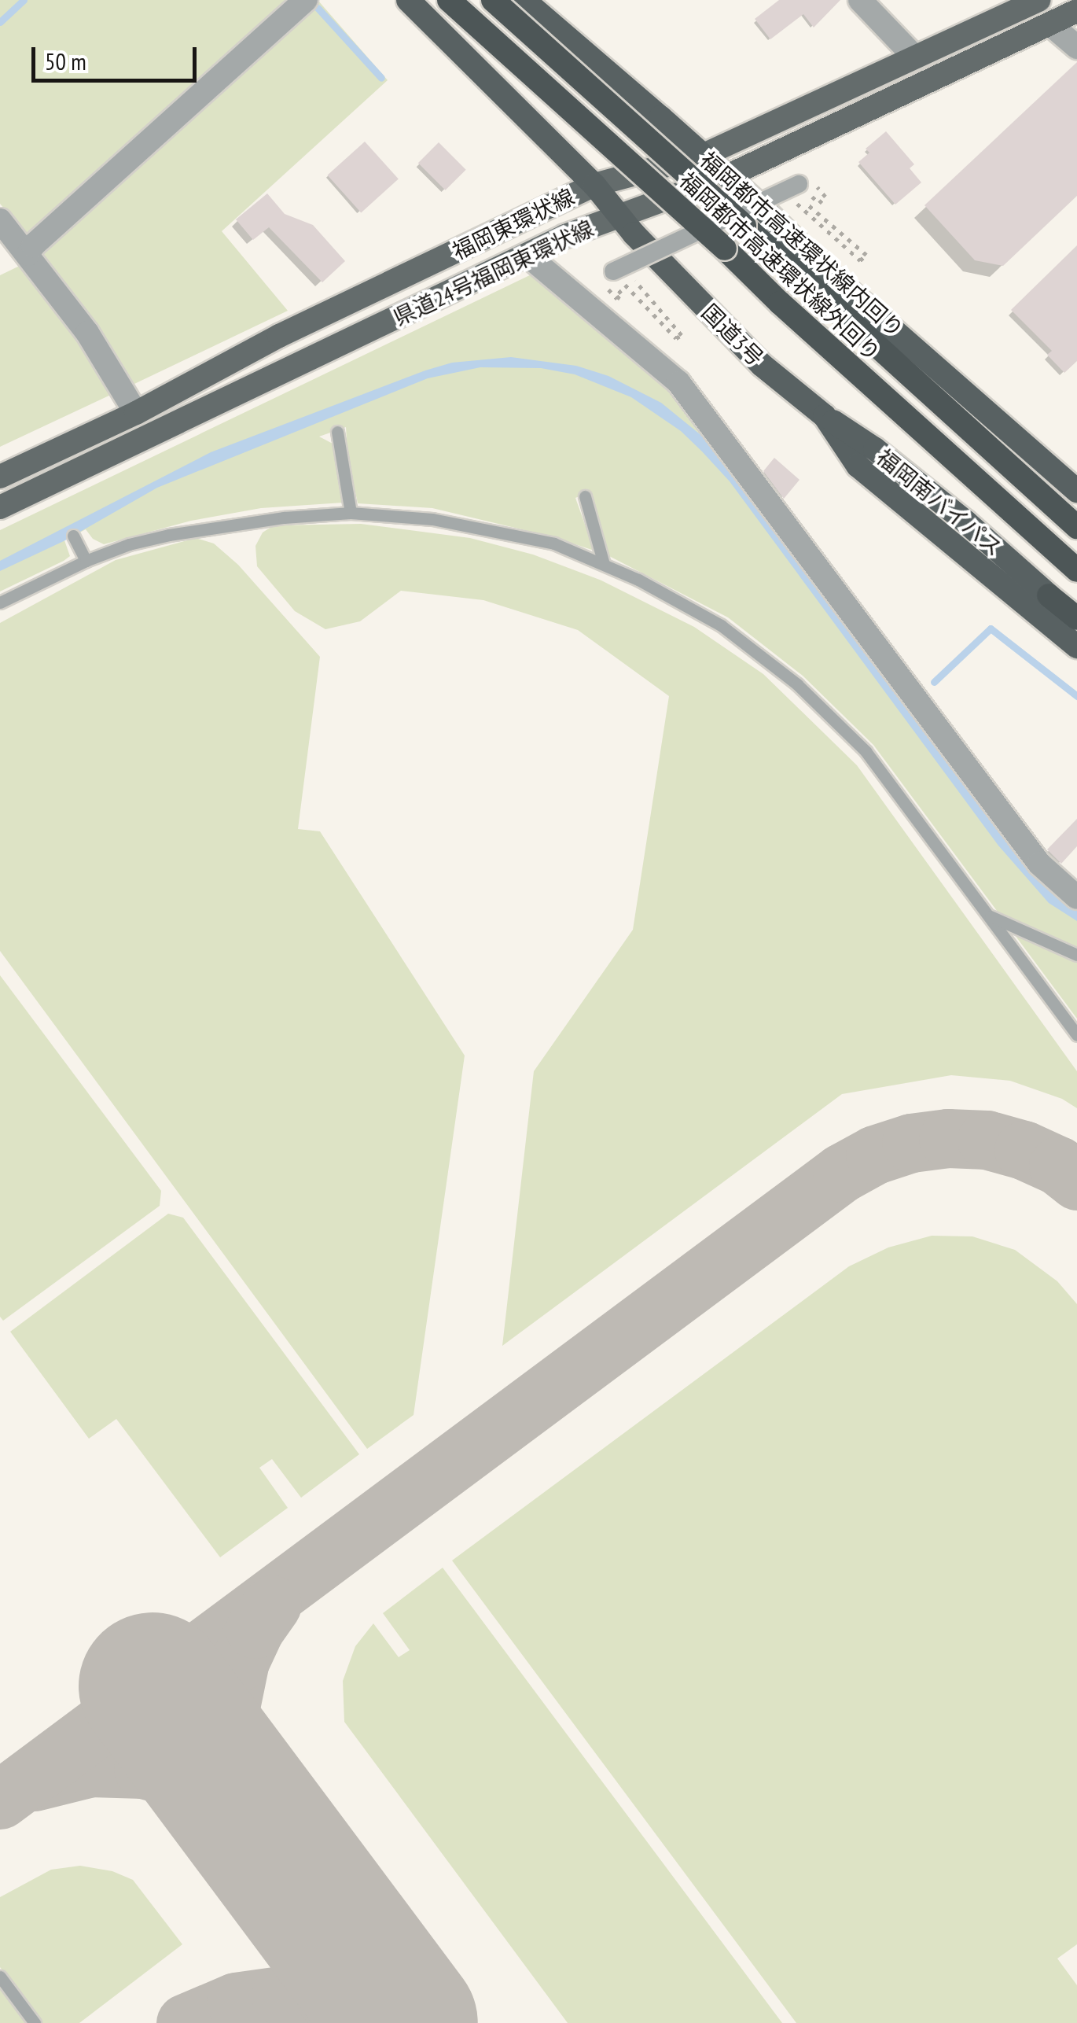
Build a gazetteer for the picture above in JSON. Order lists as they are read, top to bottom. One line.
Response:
{"streets":{"highway":["福岡都市高速環状線内回り","福岡都市高速環状線外回り","国道3号","福岡南バイパス"],"main road":["福岡東環状線","県道24号福岡東環状線"]},"crossings":[["福岡東環状線","国道3号"],["県道24号福岡東環状線","国道3号"],["国道3号","福岡南バイパス"]],"scale_bar":"50 m"}
